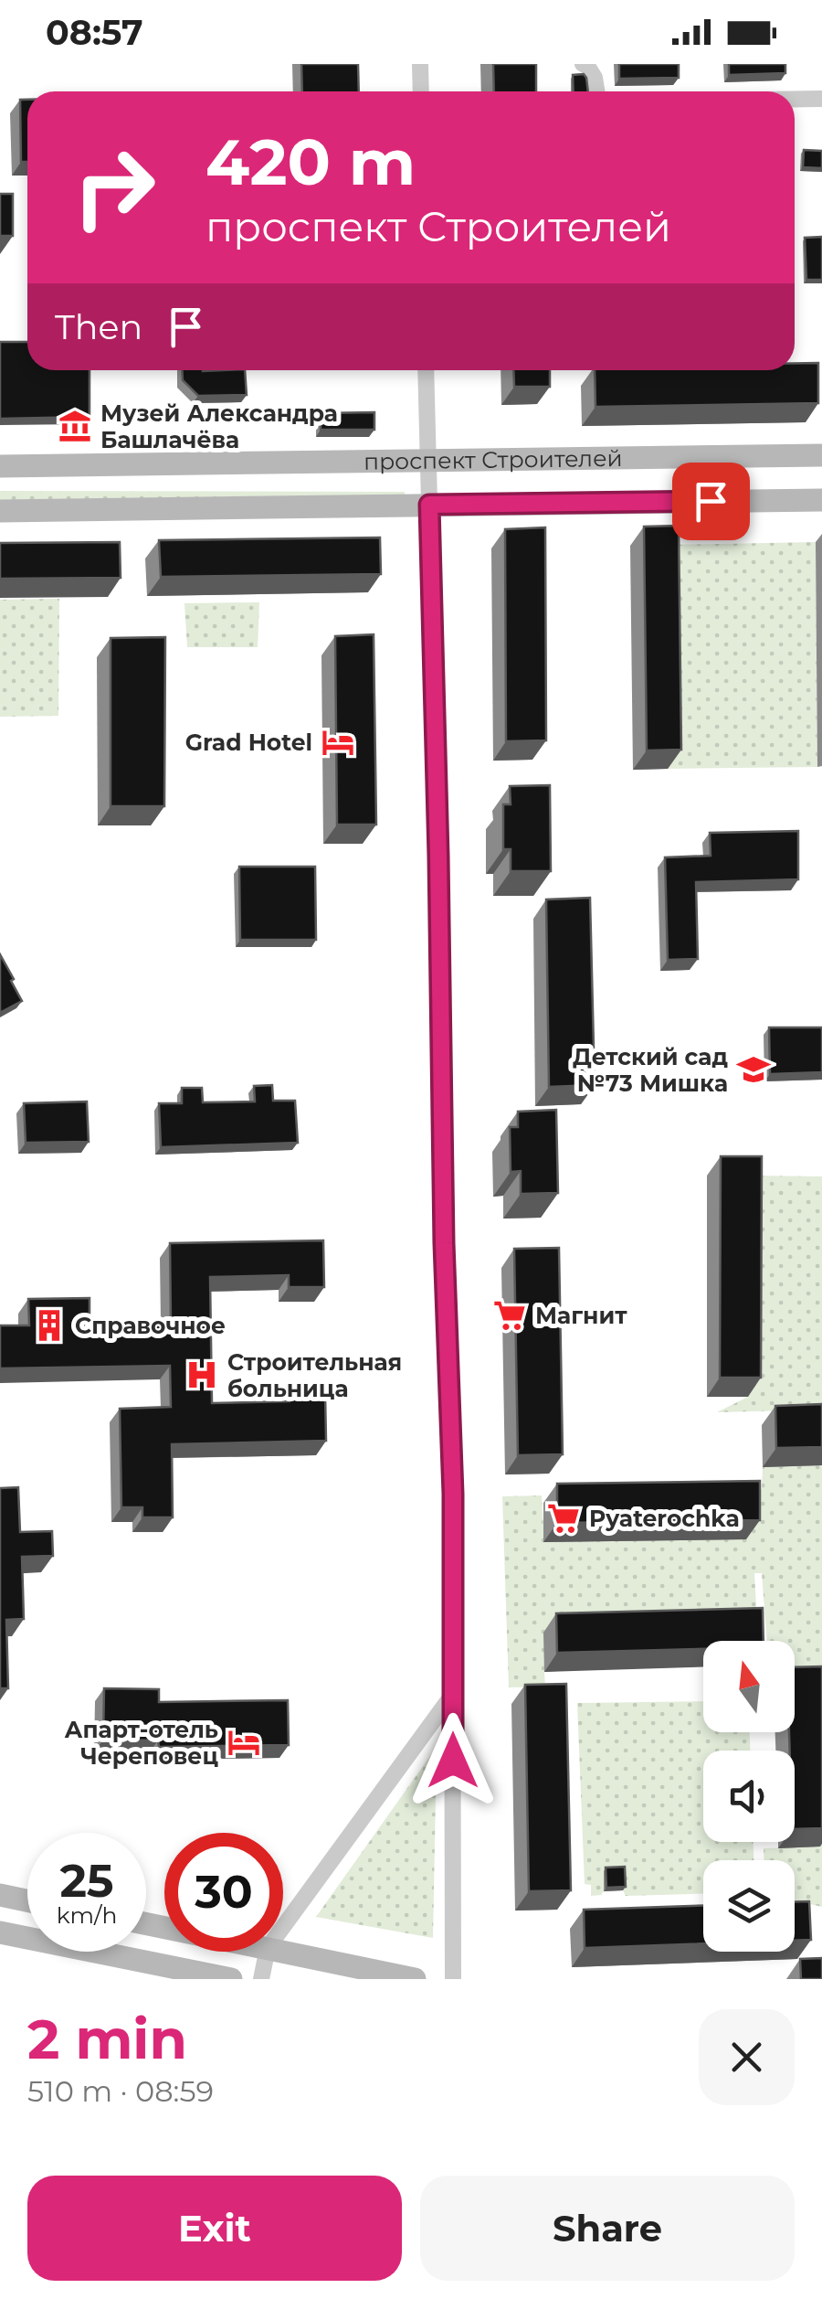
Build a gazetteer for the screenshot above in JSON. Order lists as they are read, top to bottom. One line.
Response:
{"streets":{"main road":["проспект Строителей"]},"places":{"museum":["Музей Александра Башлачёва"],"hotel":["Grad Hotel","Апарт-отель Череповец"],"school or university":["Детский сад №73 Мишка"],"supermarket":["Магнит","Pyaterochka"],"building":["Справочное"],"hospital":["Строительная больница"]},"north":"top","page":{"status":"08:57","turn":["420 m","проспект Строителей"],"then":"Then","speed":"25 km/h","limit":"30","heading":["2 min","510 m · 08:59"],"buttons":["Exit","Share"]}}
